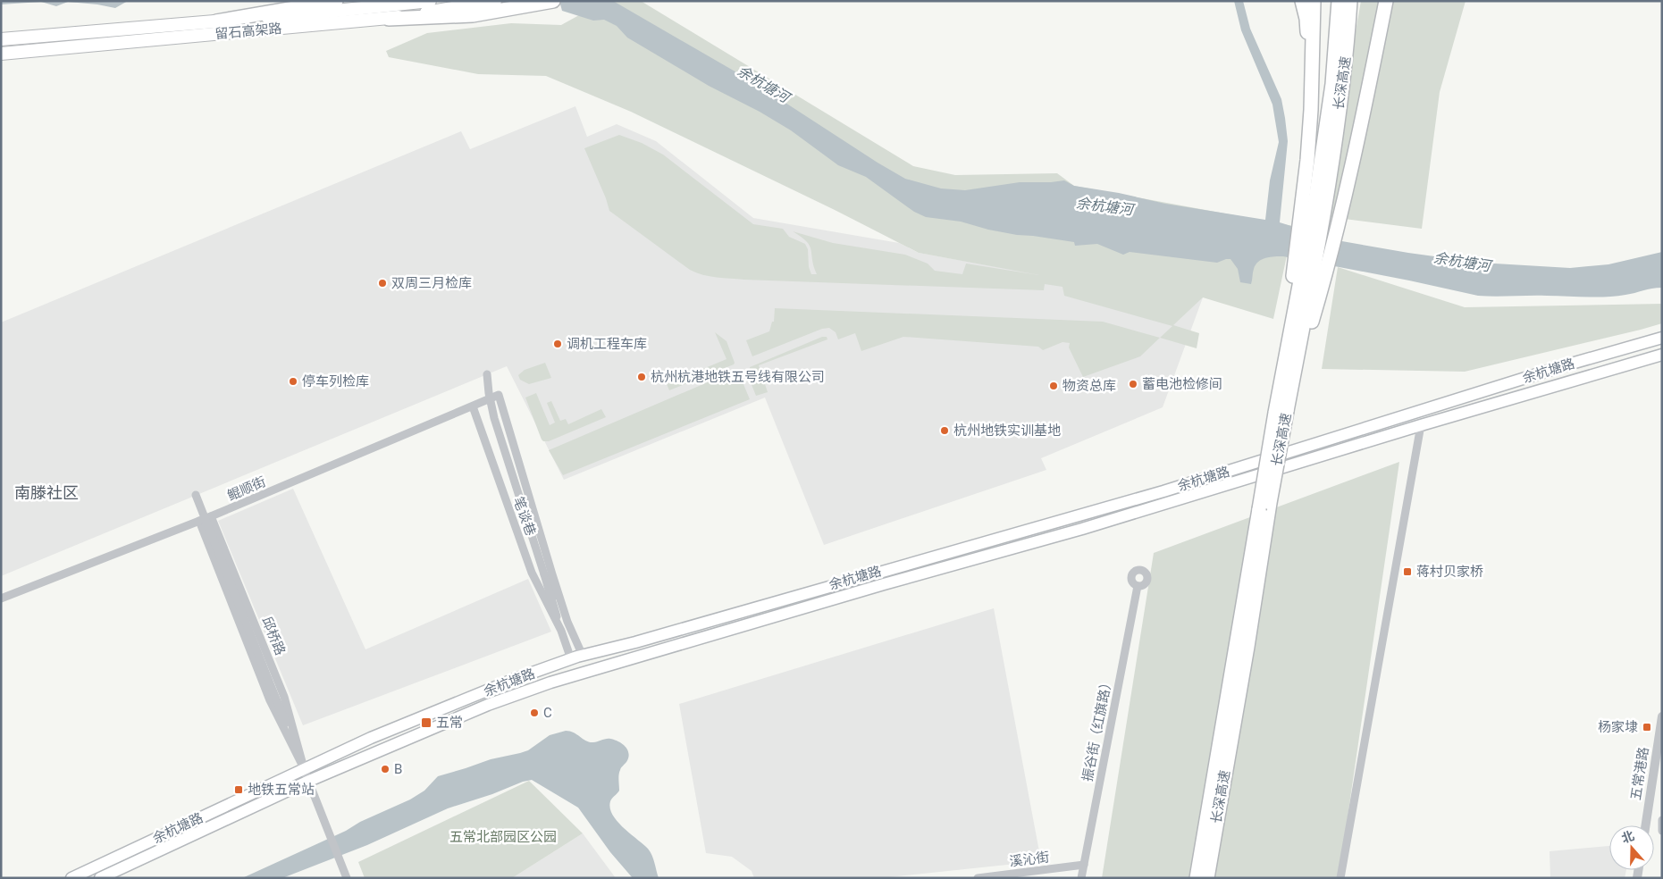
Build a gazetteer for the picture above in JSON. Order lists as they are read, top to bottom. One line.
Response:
{"streets":{"highway":["留石高架路","长深高速"],"main road":["余杭塘路"],"street":["鲲顺街","笔谈巷","邱桥路","振谷街（红旗路）","五常港路","溪沁街"]},"crossings":[["余杭塘路","笔谈巷"],["余杭塘路","邱桥路"],["鲲顺街","笔谈巷"],["鲲顺街","邱桥路"],["振谷街（红旗路）","溪沁街"]],"districts":["南滕社区"],"water":["余杭塘河"],"parks":["五常北部园区公园"],"places":{"other":["双周三月检库","调机工程车库","杭州杭港地铁五号线有限公司","停车列检库","蓄电池检修间","物资总库","杭州地铁实训基地","C","B"],"transit":["蒋村贝家桥","五常","杨家埭","地铁五常站"]},"north":"top"}
